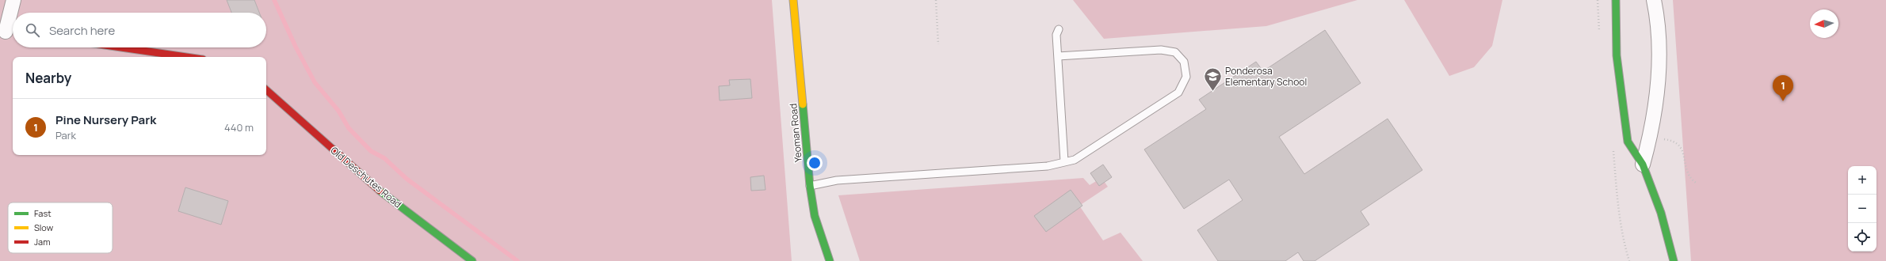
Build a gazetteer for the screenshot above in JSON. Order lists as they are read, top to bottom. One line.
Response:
{"streets":{"street":["Yeoman Road","Old Deschutes Road"]},"places":{"school or university":["Ponderosa Elementary School"]},"legend":["Fast","Slow","Jam"],"north":"left","page":{"search":"Search here","heading":"Nearby","pins":"1","list":[{"mark":"1","name":"Pine Nursery Park","note":"Park","value":"440 m"}],"map_buttons":["+","−"]}}
